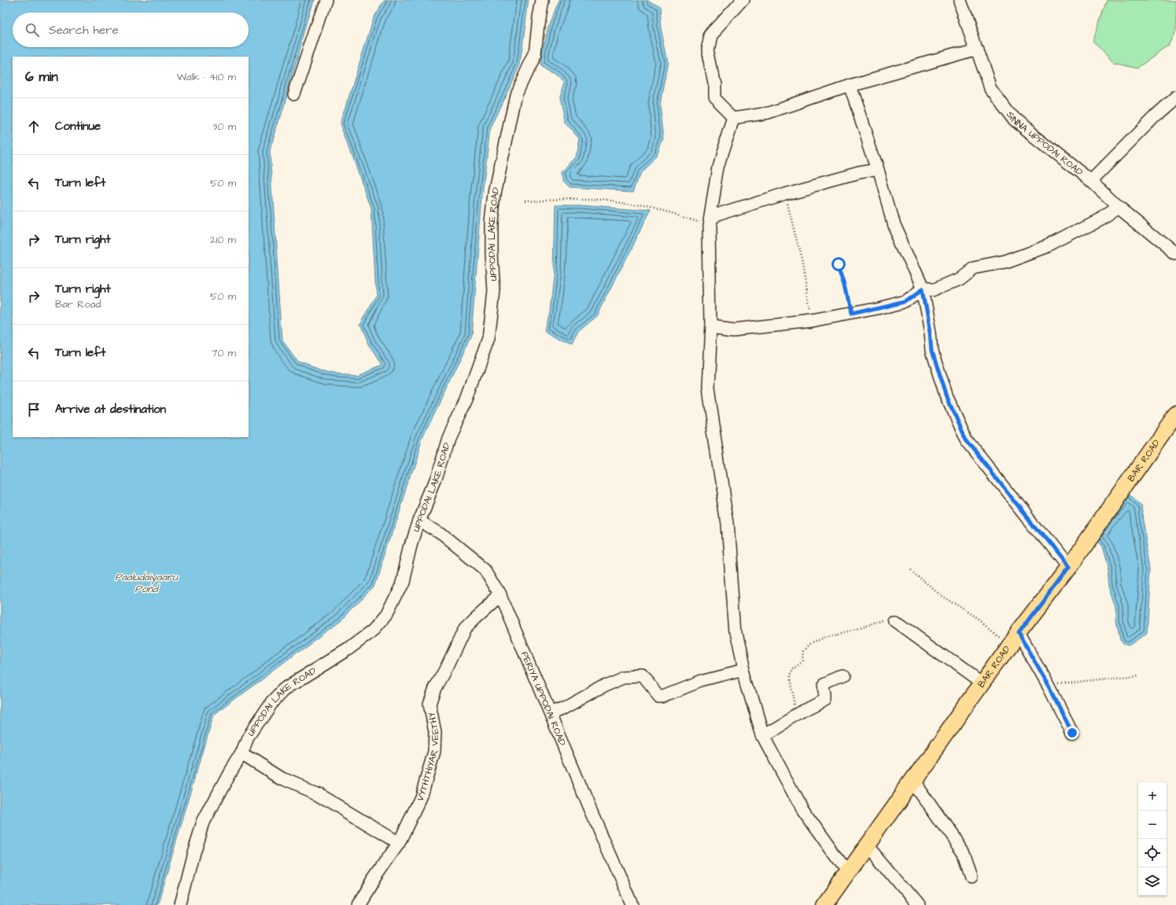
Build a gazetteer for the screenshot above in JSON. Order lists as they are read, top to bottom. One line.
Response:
{"streets":{"main road":["BAR ROAD"],"street":["SINNA UPPODAI ROAD","UPPODAI LAKE ROAD","PERIYA UPPODAI ROAD","VYTHTHIYAR VEETHY"]},"crossings":[["UPPODAI LAKE ROAD","PERIYA UPPODAI ROAD"],["PERIYA UPPODAI ROAD","VYTHTHIYAR VEETHY"]],"water":["Paaludaiyaaru Pond"],"page":{"search":"Search here","heading":["6 min","Walk · 410 m"],"list":[["Continue","30 m"],["Turn left","50 m"],["Turn right","210 m"],["Turn right","Bar Road","50 m"],["Turn left","70 m"],"Arrive at destination"],"map_buttons":["+","−"]}}
